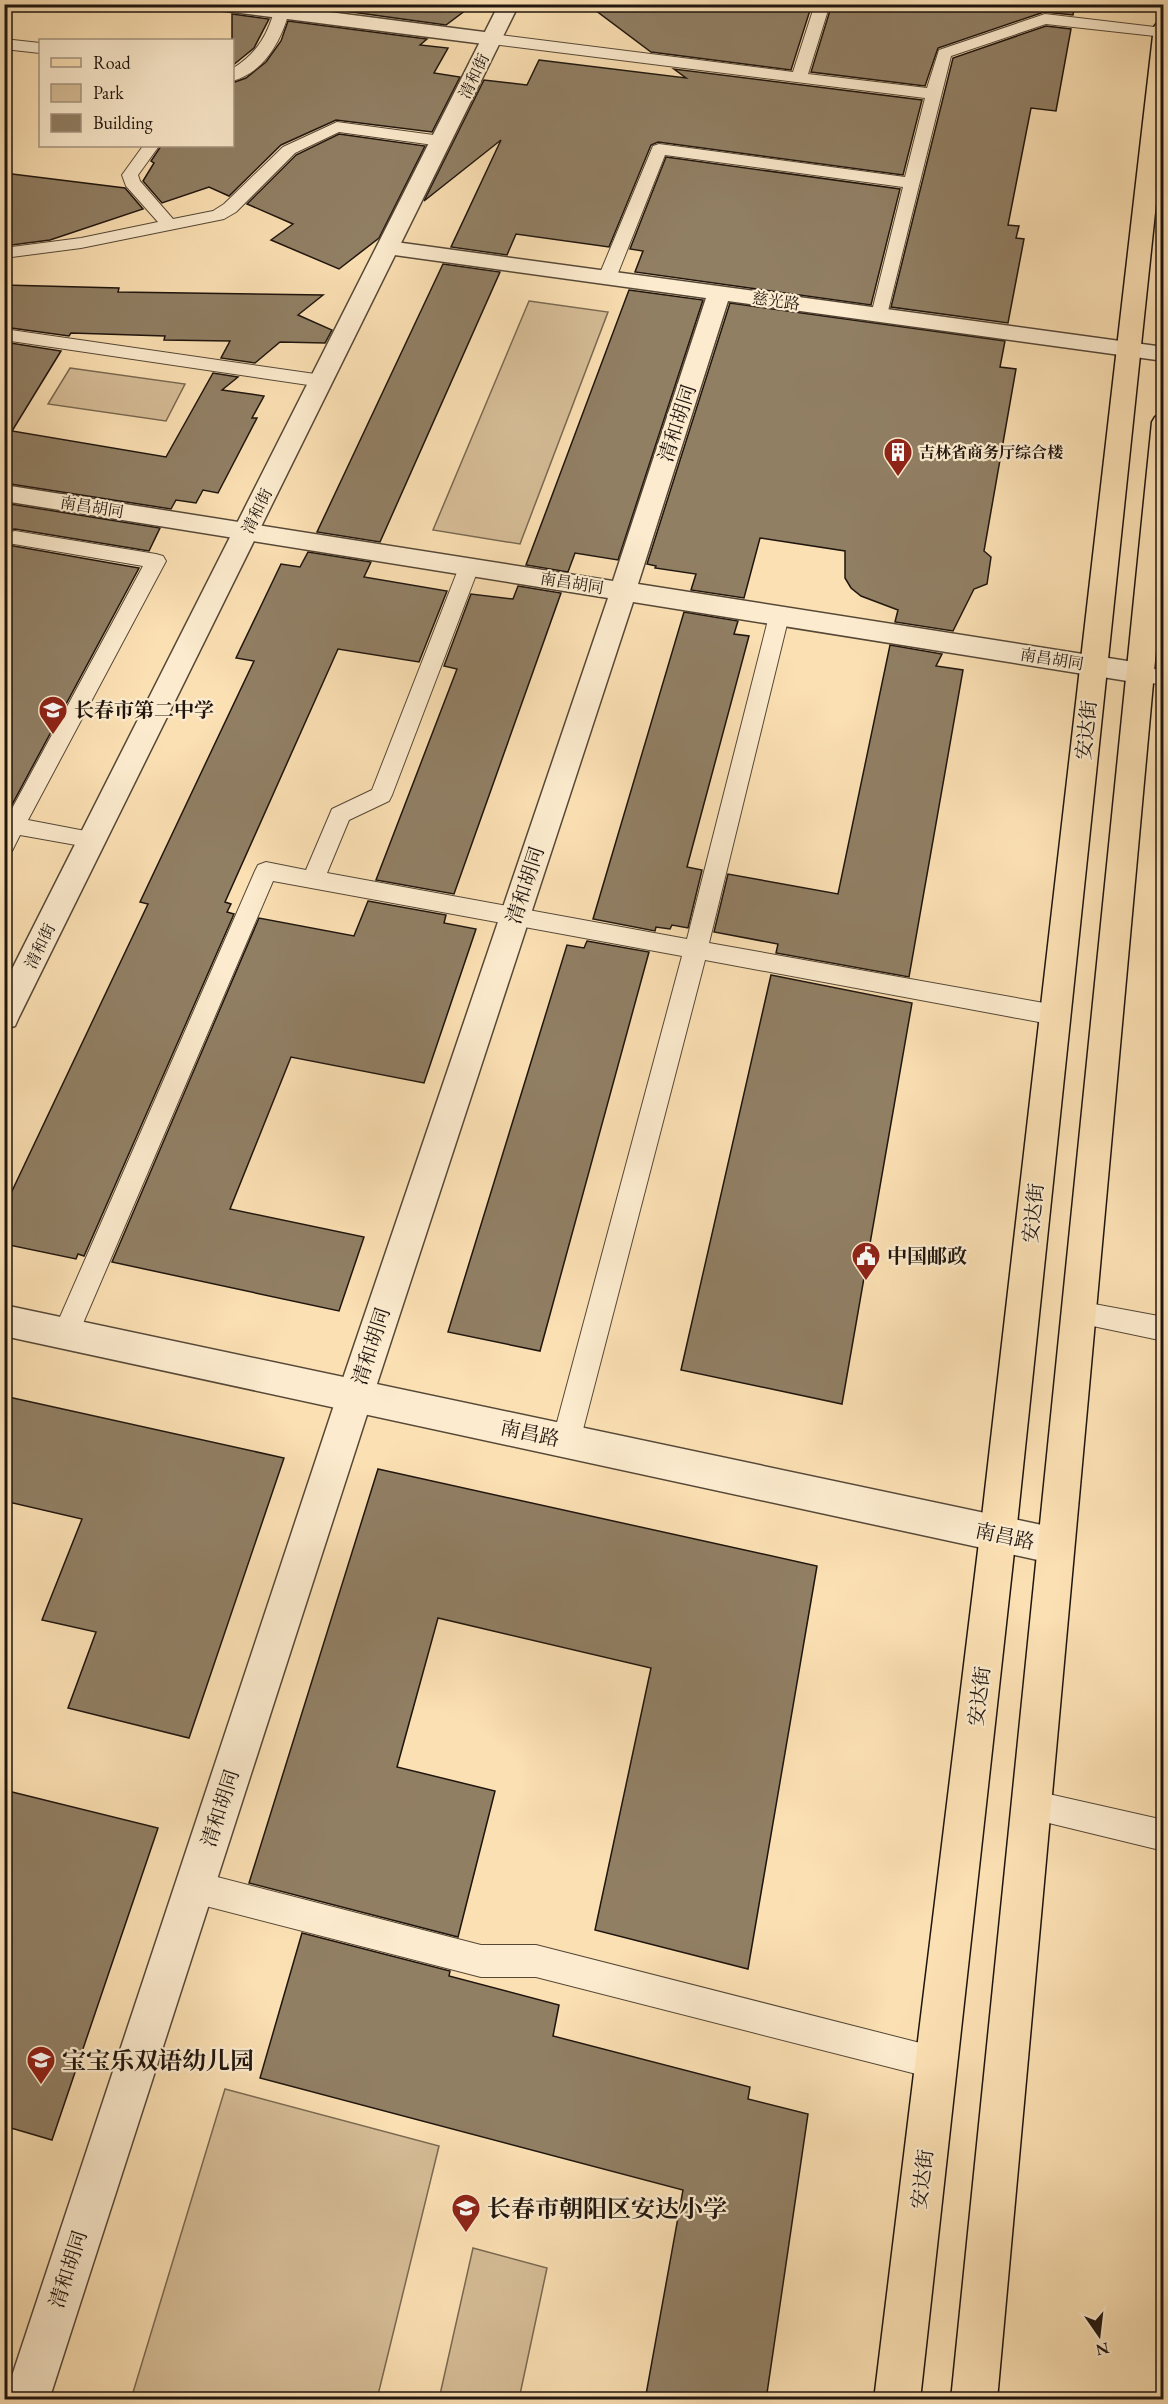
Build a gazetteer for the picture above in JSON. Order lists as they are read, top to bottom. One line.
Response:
{"streets":{"main road":["安达街"],"street":["清和街","慈光路","清和胡同","南昌胡同","南昌路"]},"crossings":[["清和街","慈光路"],["清和街","南昌胡同"],["慈光路","清和胡同"],["慈光路","安达街"],["清和胡同","南昌胡同"],["清和胡同","南昌路"],["南昌胡同","安达街"],["安达街","南昌路"]],"places":{"building":["吉林省商务厅综合楼"],"school or university":["长春市第二中学","宝宝乐双语幼儿园","长春市朝阳区安达小学"],"public building":["中国邮政"]},"legend":["Road","Park","Building"],"north":"bottom"}
